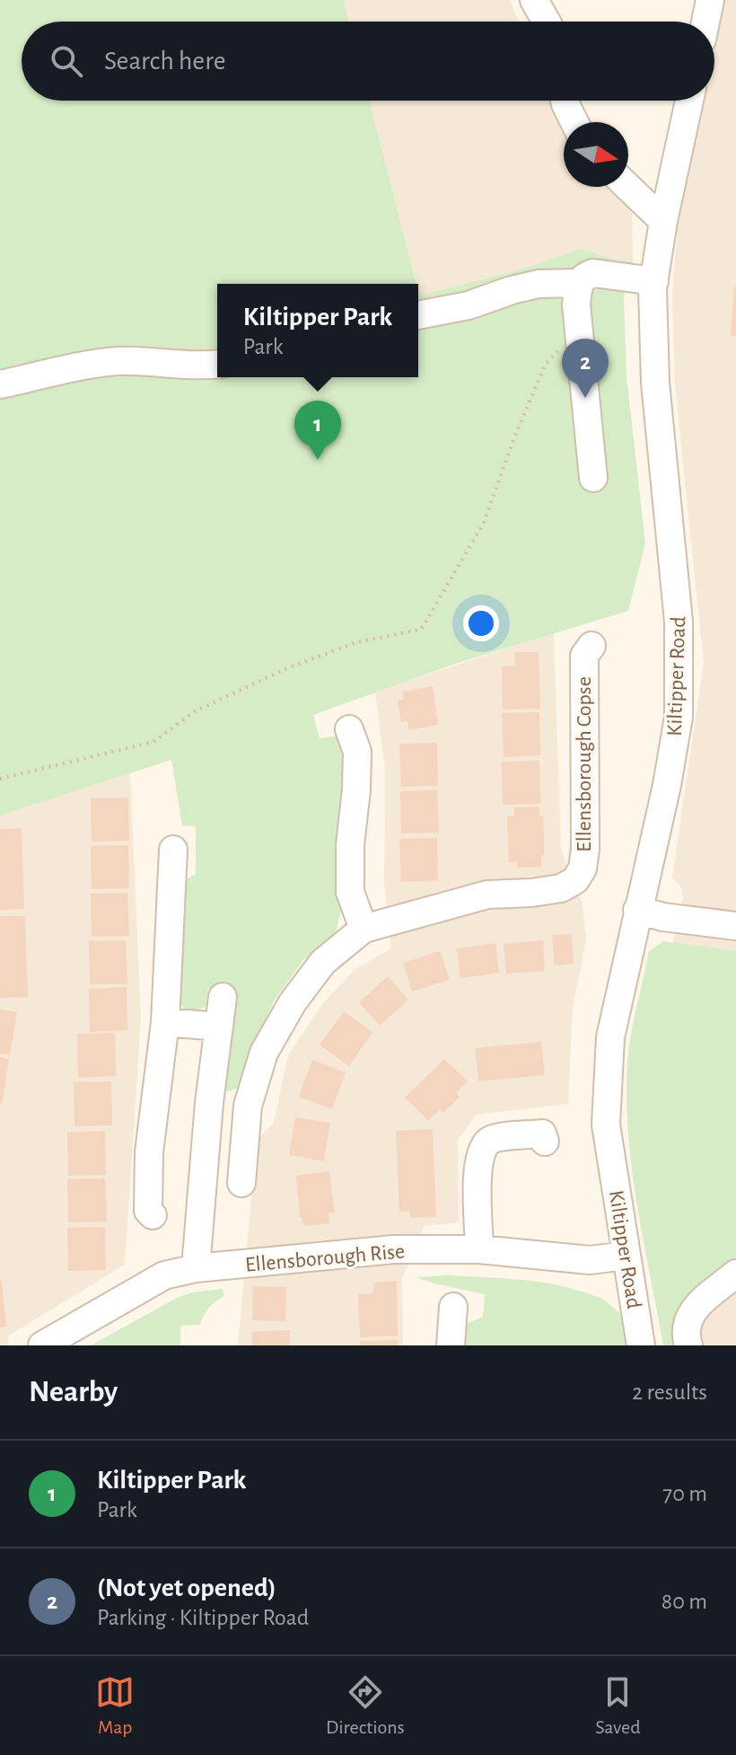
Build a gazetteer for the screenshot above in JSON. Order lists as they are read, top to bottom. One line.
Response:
{"streets":{"street":["Kiltipper Road","Ellensborough Copse","Ellensborough Rise"]},"crossings":[["Kiltipper Road","Ellensborough Rise"]],"north":"right","page":{"search":"Search here","popup":["Kiltipper Park","Park"],"pins":["2","1"],"heading":["Nearby","2 results"],"list":[{"mark":"1","name":"Kiltipper Park","note":"Park","value":"70 m"},{"mark":"2","name":"(Not yet opened)","note":"Parking · Kiltipper Road","value":"80 m"}],"nav":["Map","Directions","Saved"]}}
